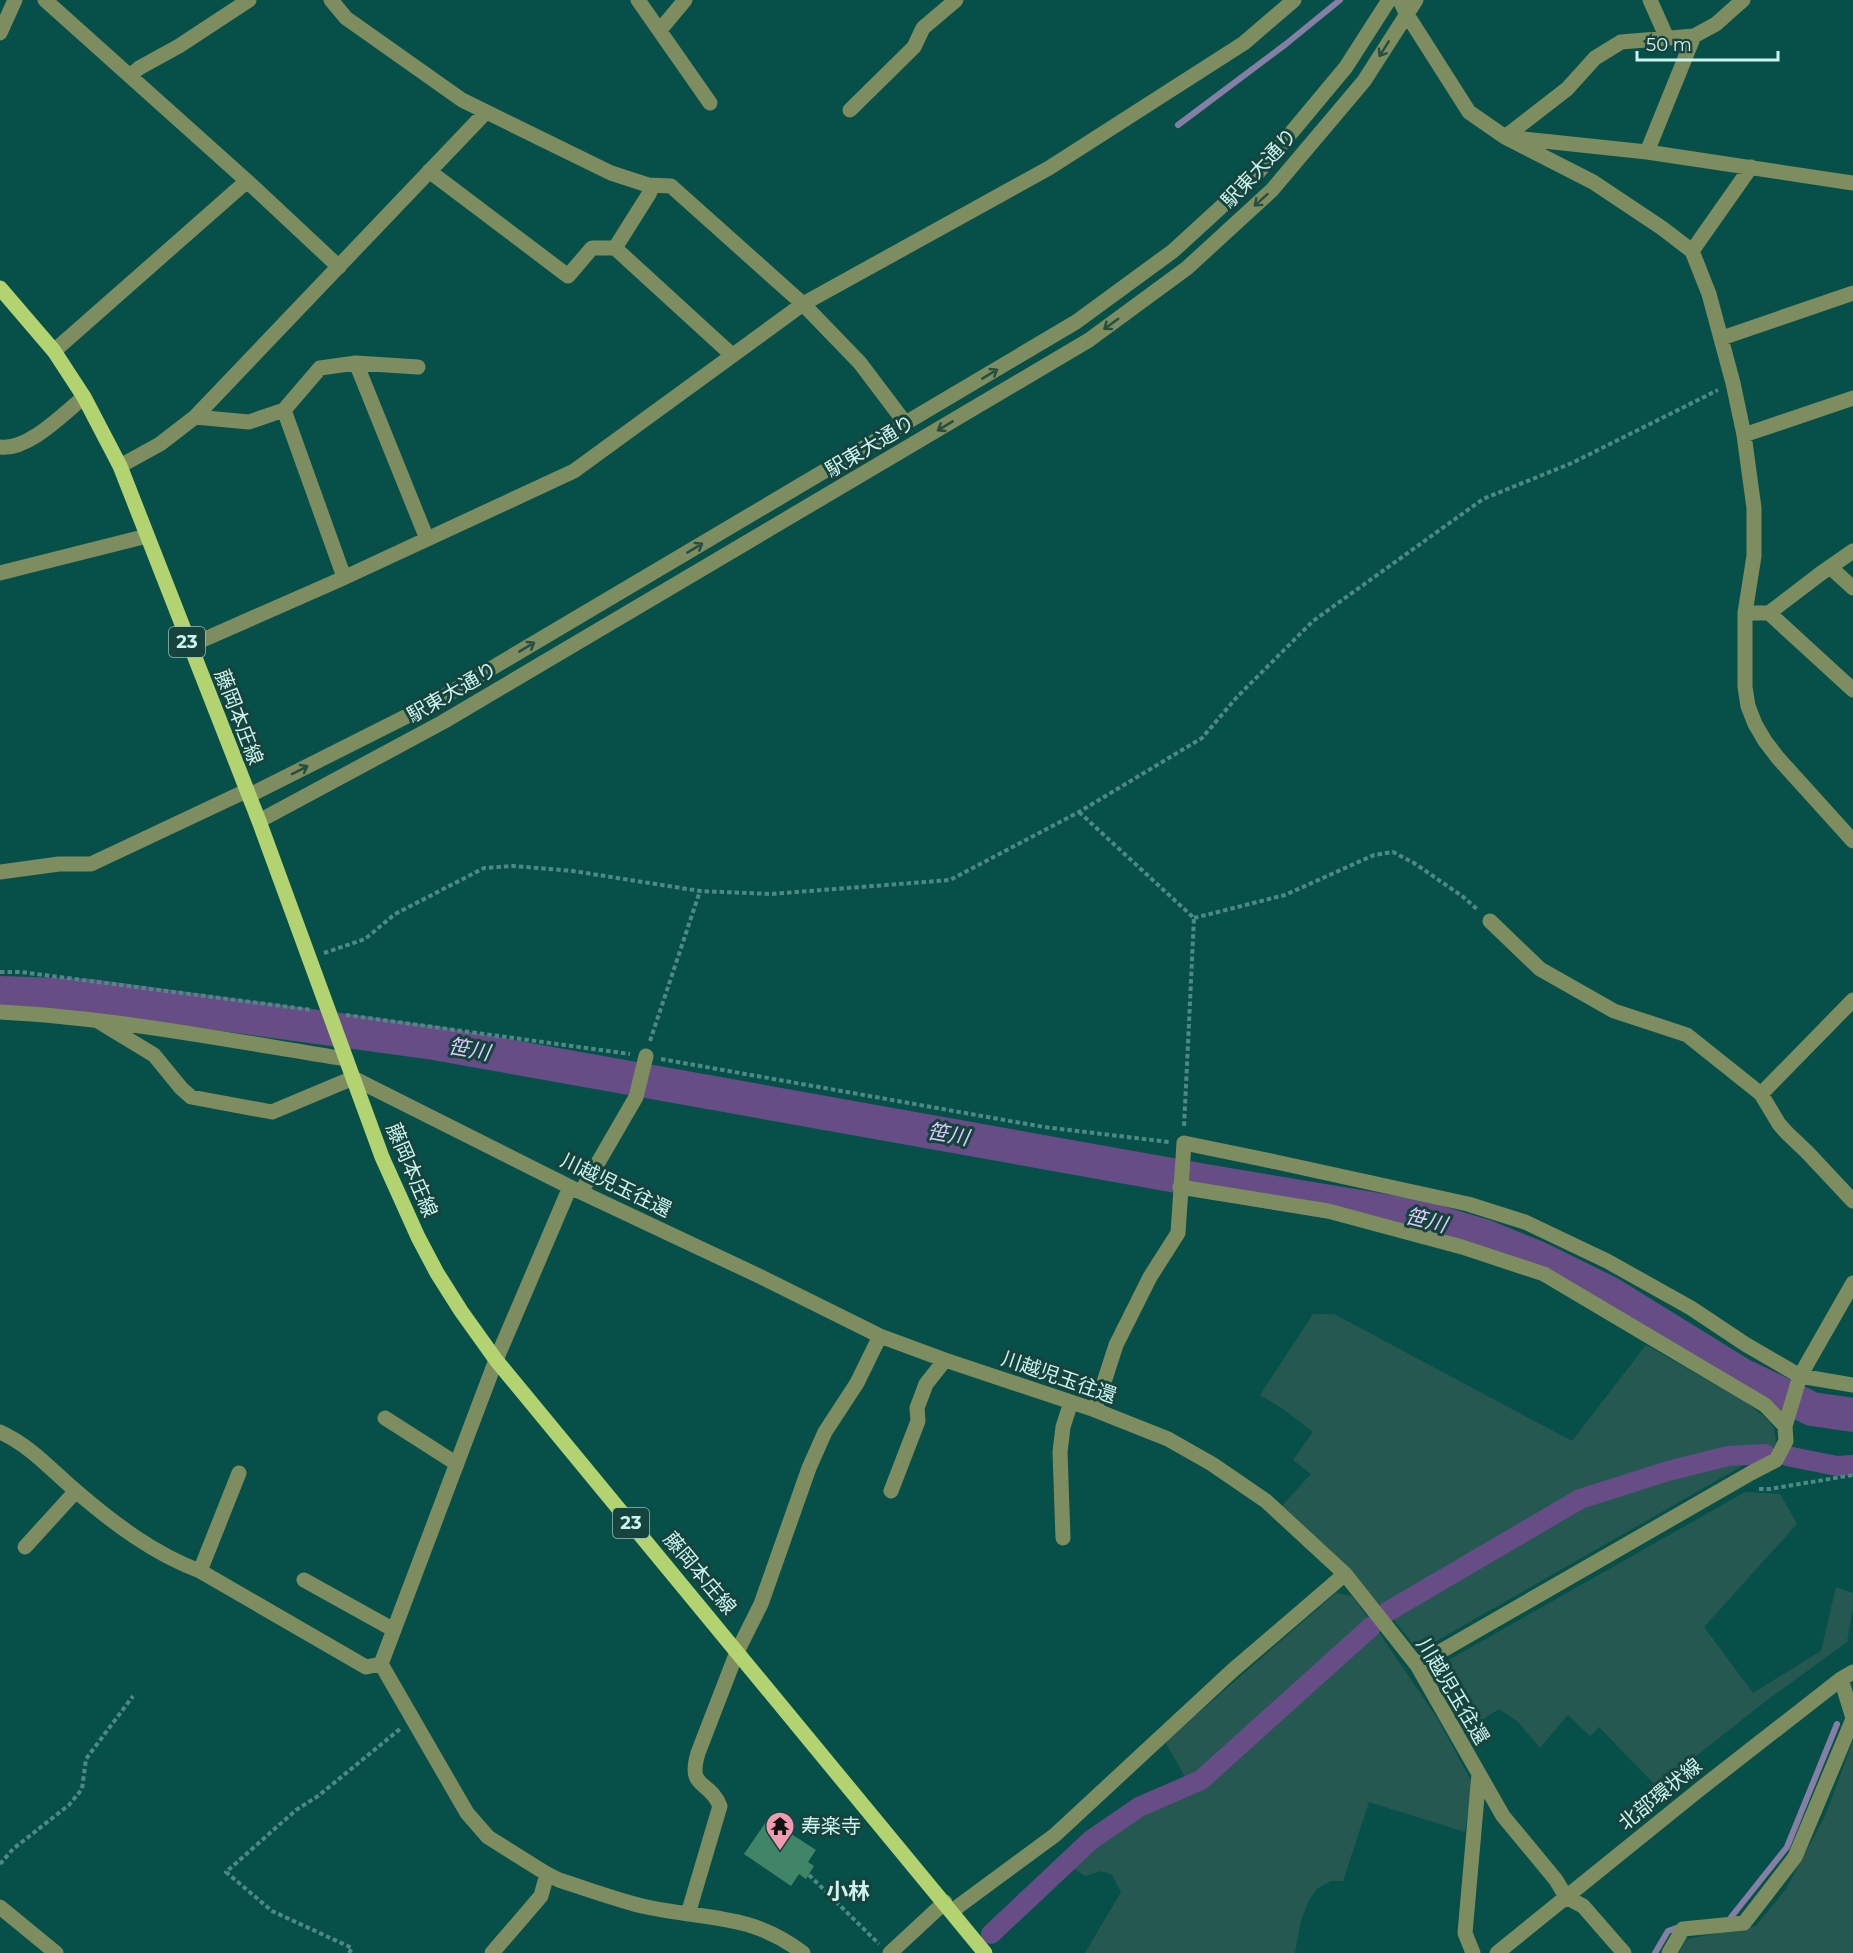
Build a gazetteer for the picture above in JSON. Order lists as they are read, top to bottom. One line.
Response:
{"streets":{"main road":["23","藤岡本庄線"],"street":["駅東大通り","川越児玉往還","北部環状線"]},"crossings":[["駅東大通り","藤岡本庄線"],["藤岡本庄線","川越児玉往還"]],"districts":["小林"],"water":["笹川"],"places":{"temple":["寿楽寺"]},"scale_bar":"50 m"}
